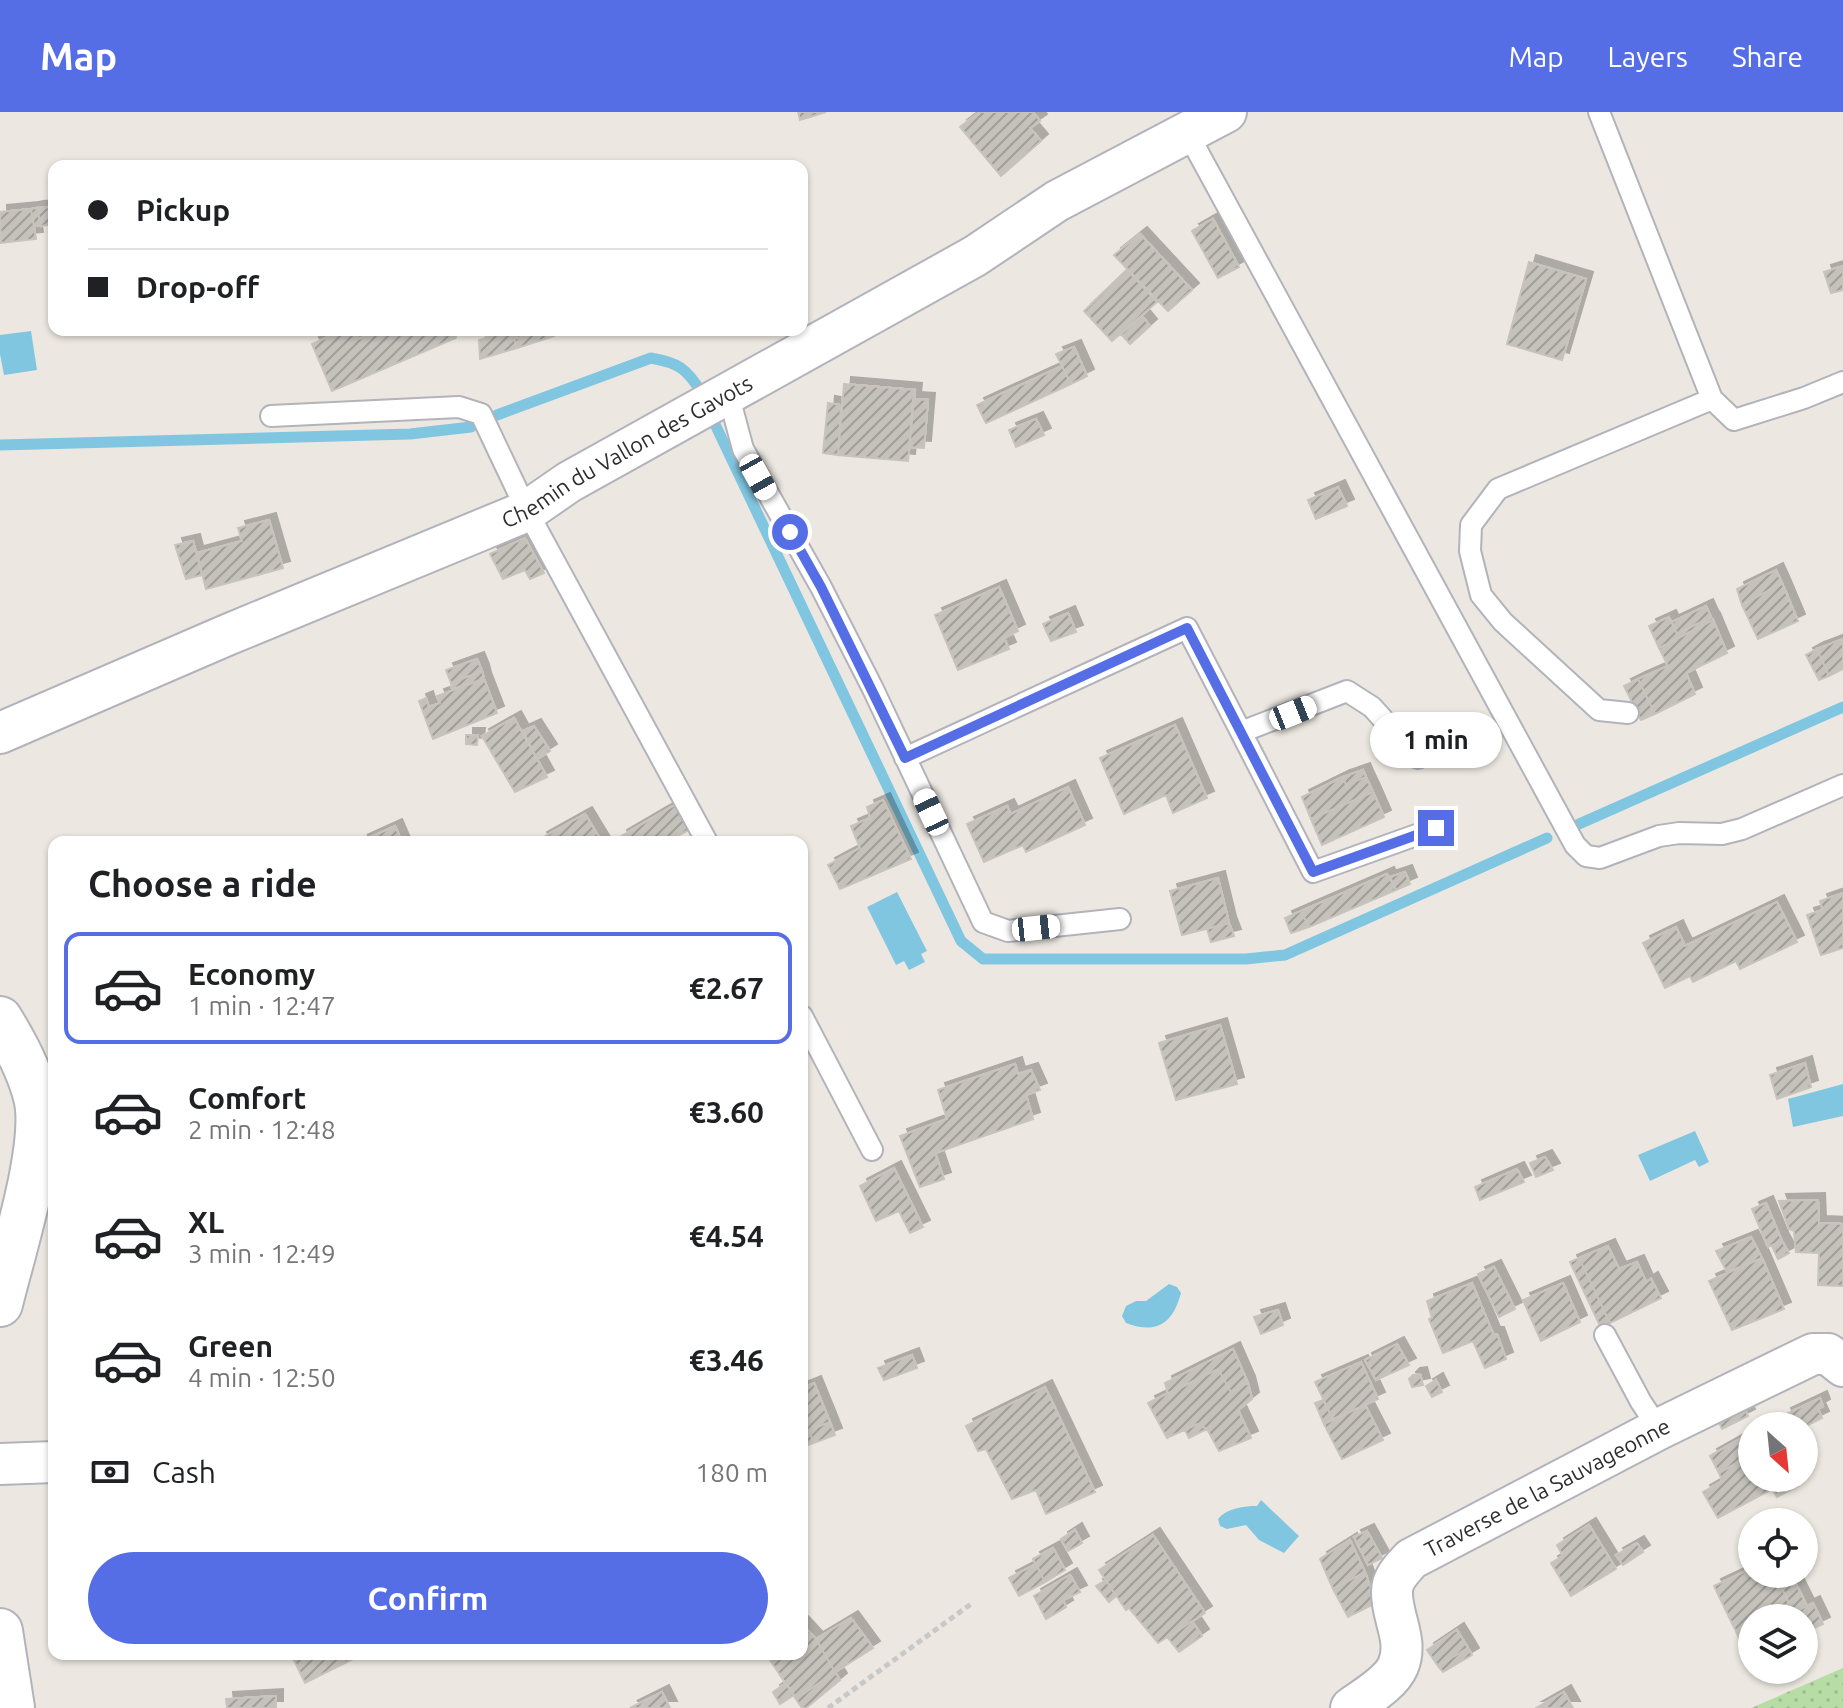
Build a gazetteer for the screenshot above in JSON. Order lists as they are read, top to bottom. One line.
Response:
{"streets":{"street":["Chemin du Vallon des Gavots","Traverse de la Sauvageonne"]},"north":"bottom right","page":{"header":"Map","nav":["Map","Layers","Share"],"banner":["Pickup","Drop-off"],"bubble":"1 min","heading":"Choose a ride","list":[{"name":"Economy","note":"1 min · 12:47","value":"€2.67"},{"name":"Comfort","note":"2 min · 12:48","value":"€3.60"},{"name":"XL","note":"3 min · 12:49","value":"€4.54"},{"name":"Green","note":"4 min · 12:50","value":"€3.46"}],"pay":["Cash","180 m"],"buttons":"Confirm"}}
